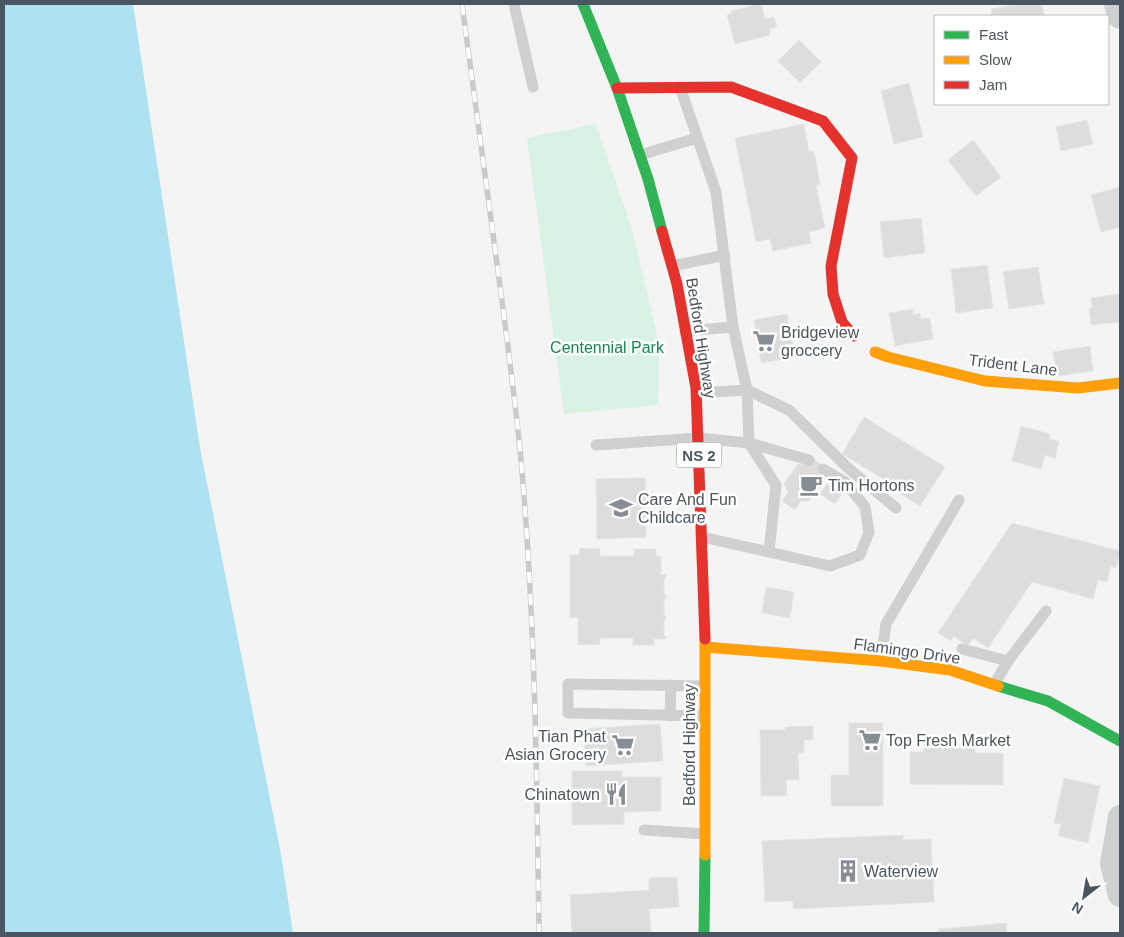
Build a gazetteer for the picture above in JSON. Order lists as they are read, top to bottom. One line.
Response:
{"streets":{"street":["Bedford Highway","Trident Lane","NS 2","Flamingo Drive"]},"crossings":[["Bedford Highway","Flamingo Drive"]],"parks":["Centennial Park"],"places":{"supermarket":["Bridgeview groccery","Top Fresh Market","Tian Phat Asian Grocery"],"cafe":["Tim Hortons"],"school or university":["Care And Fun Childcare"],"restaurant":["Chinatown"],"building":["Waterview"]},"legend":["Fast","Slow","Jam"],"north":"bottom left"}
